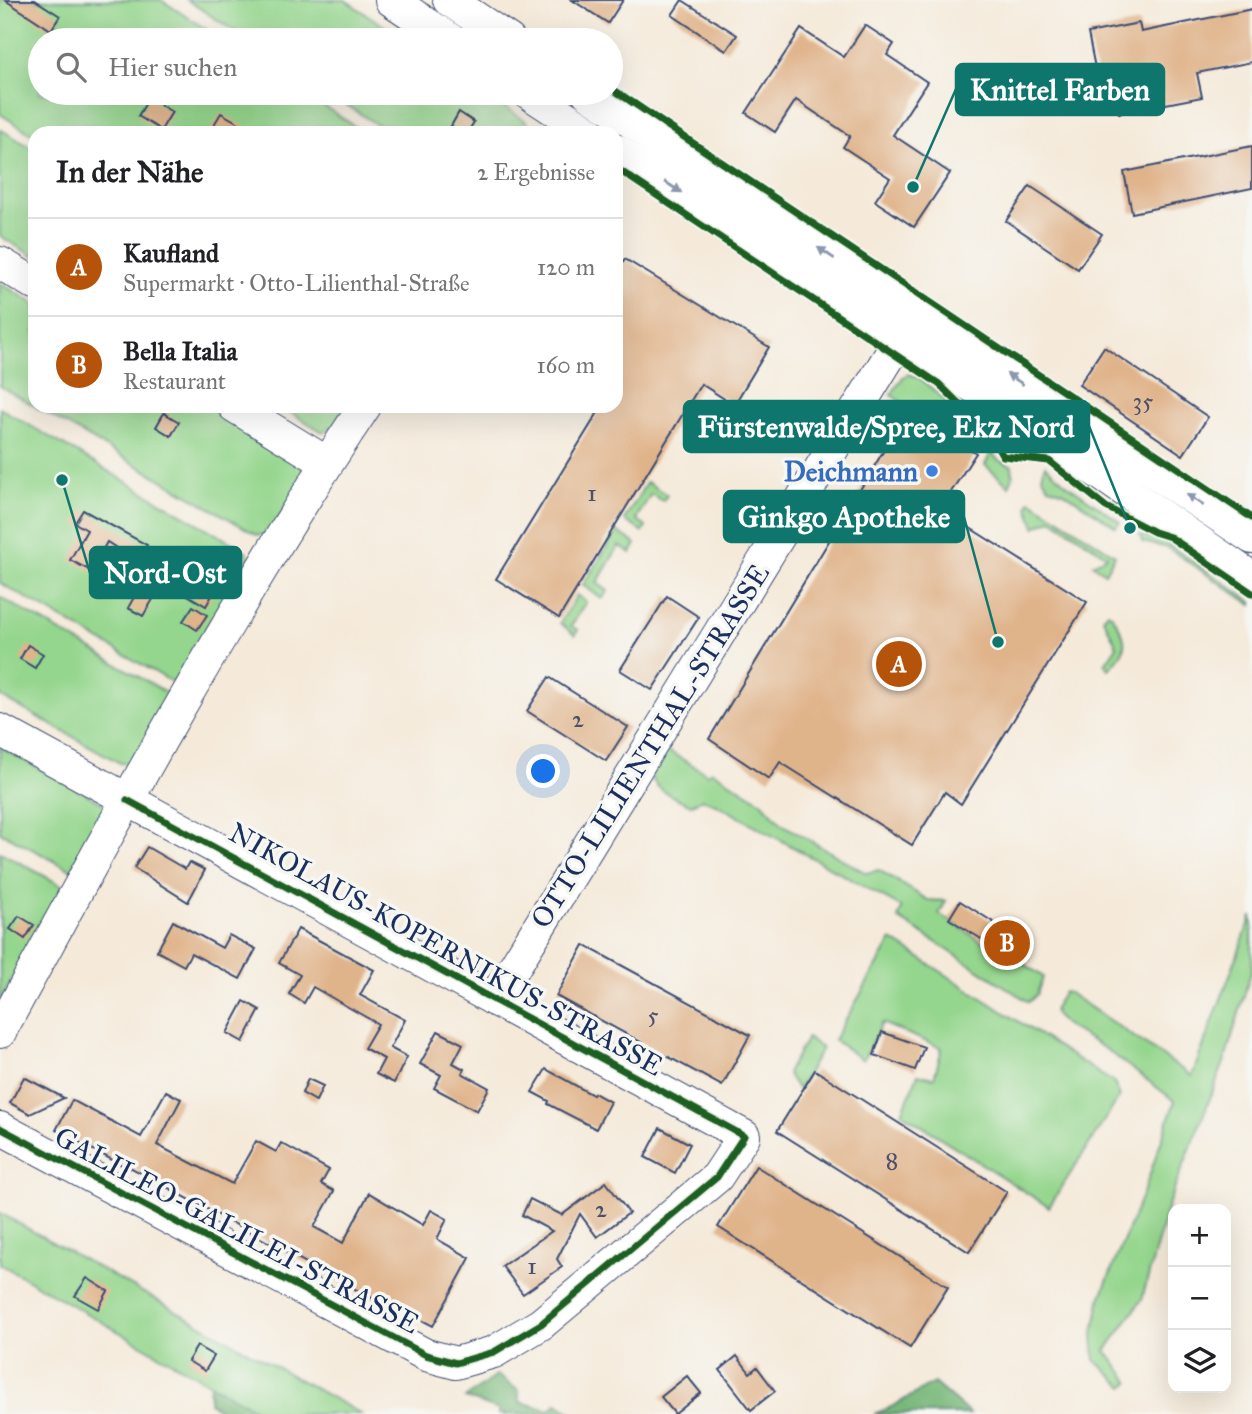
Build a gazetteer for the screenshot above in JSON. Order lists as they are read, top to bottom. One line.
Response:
{"streets":{"street":["OTTO-LILIENTHAL-STRASSE","NIKOLAUS-KOPERNIKUS-STRASSE","GALILEO-GALILEI-STRASSE"]},"crossings":[["OTTO-LILIENTHAL-STRASSE","NIKOLAUS-KOPERNIKUS-STRASSE"],["NIKOLAUS-KOPERNIKUS-STRASSE","GALILEO-GALILEI-STRASSE"]],"places":["Knittel Farben","Deichmann","Nord-Ost","Fürstenwalde/Spree, Ekz Nord","Ginkgo Apotheke"],"house_numbers":["35","1","2","5","8","2","1"],"page":{"search":"Hier suchen","heading":["In der Nähe","2 Ergebnisse"],"list":[{"mark":"A","name":"Kaufland","note":"Supermarkt · Otto-Lilienthal-Straße","value":"120 m"},{"mark":"B","name":"Bella Italia","note":"Restaurant","value":"160 m"}],"pins":["A","B"],"map_buttons":["+","−"]}}
